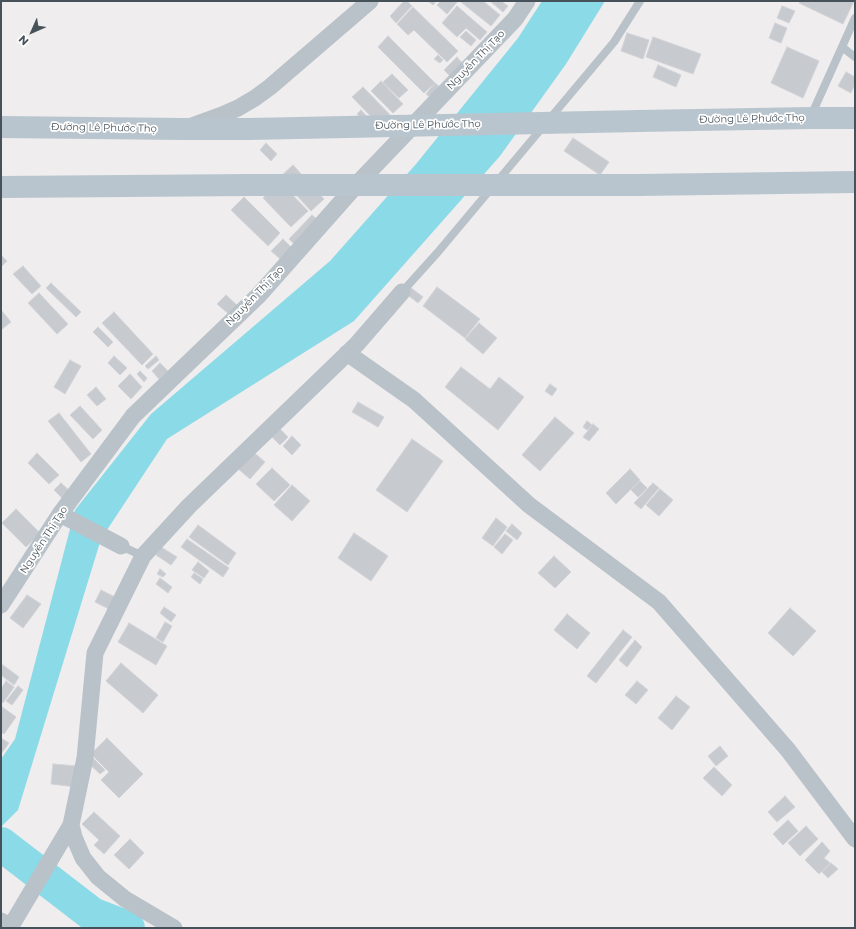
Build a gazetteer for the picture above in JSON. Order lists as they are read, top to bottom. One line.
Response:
{"streets":{"street":["Nguyễn Thị Tạo","Đường Lê Phước Thọ"]},"north":"bottom left"}
